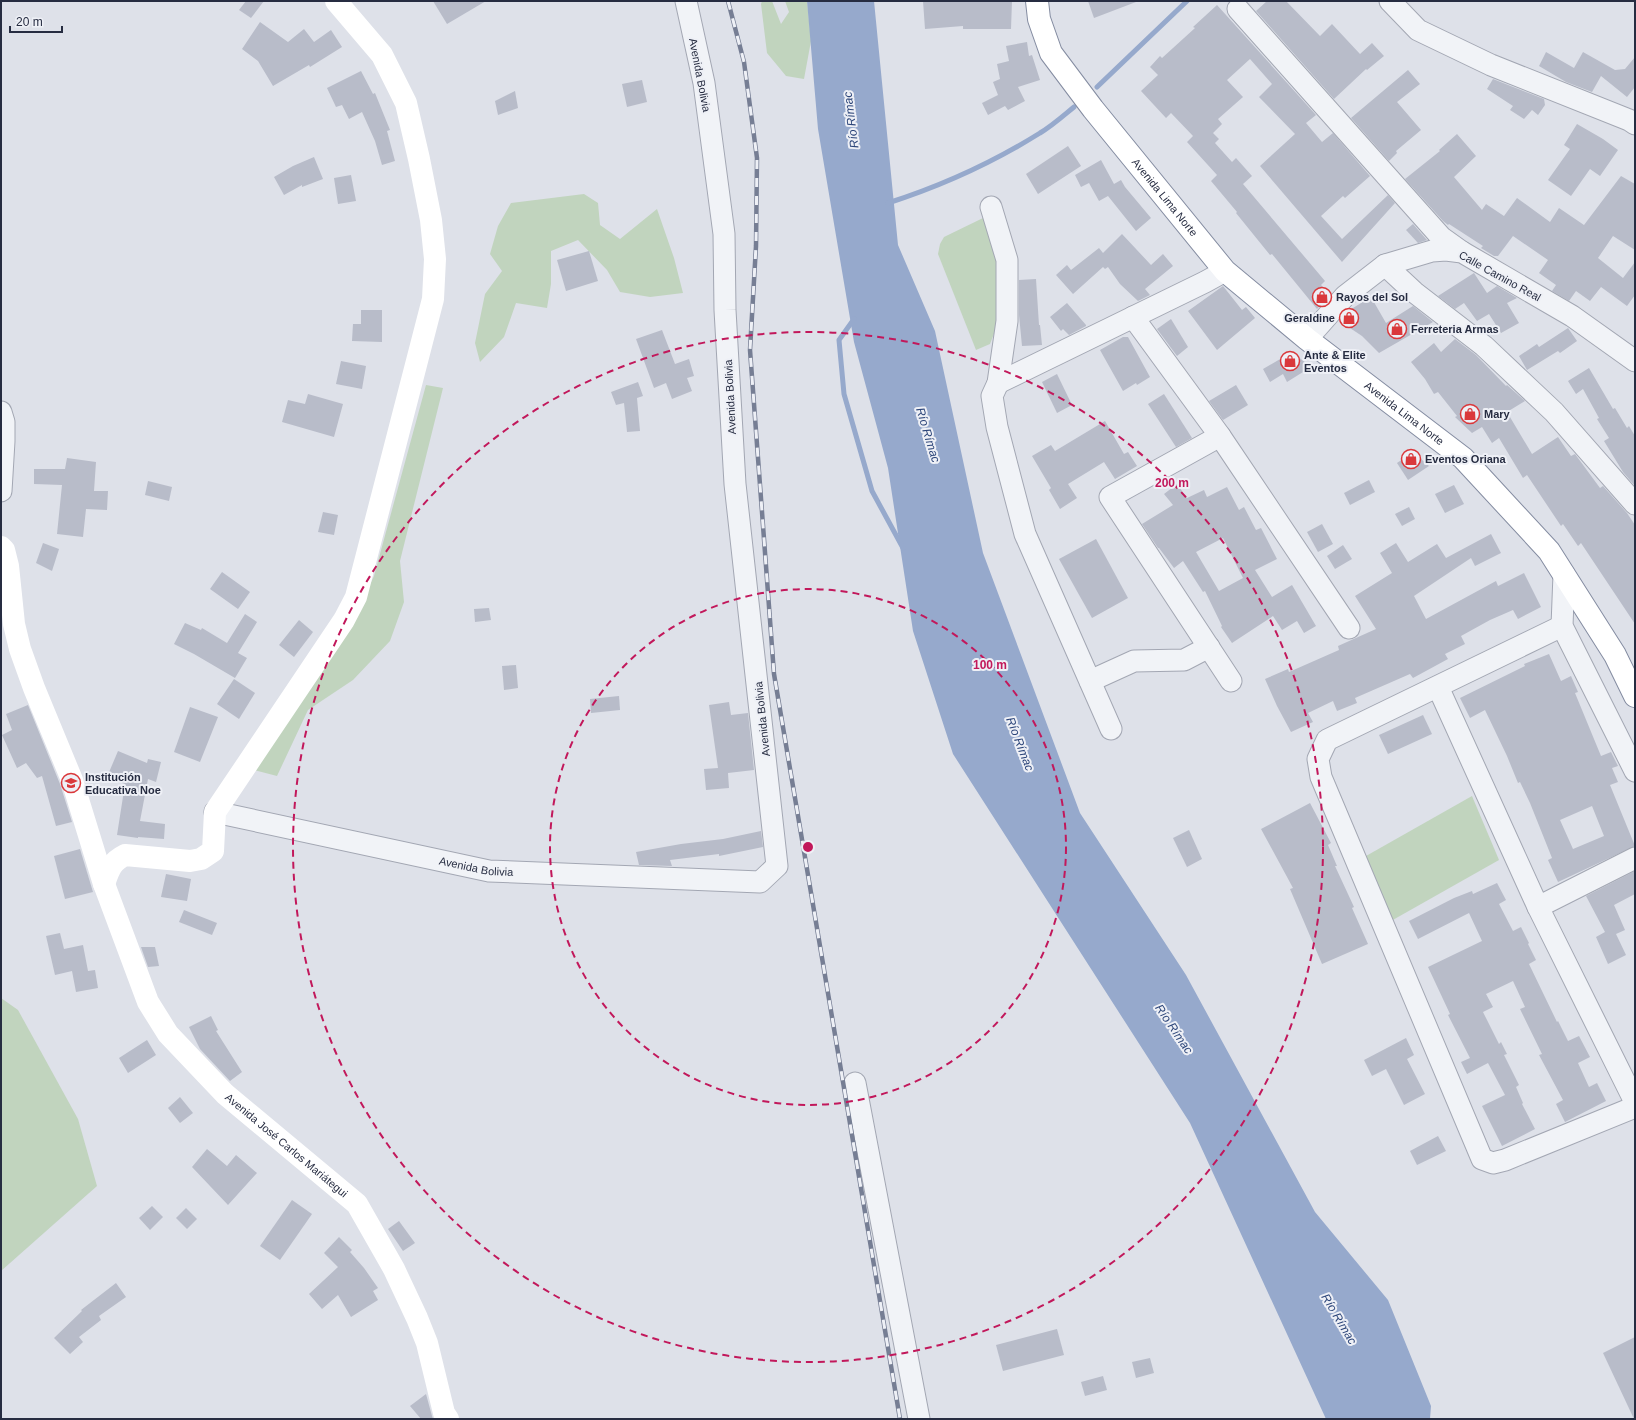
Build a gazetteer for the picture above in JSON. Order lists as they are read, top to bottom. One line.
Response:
{"streets":{"main road":["Avenida Lima Norte","Avenida José Carlos Mariátegui"],"street":["Avenida Bolivia","Calle Camino Real"]},"crossings":[["Avenida Lima Norte","Calle Camino Real"]],"water":["Río Rímac"],"places":{"shop":["Rayos del Sol","Geraldine","Ferreteria Armas","Ante & Elite Eventos","Mary","Eventos Oriana"],"school or university":["Institución Educativa Noe"]},"scale_bar":"20 m","rings":["200 m","100 m"]}
